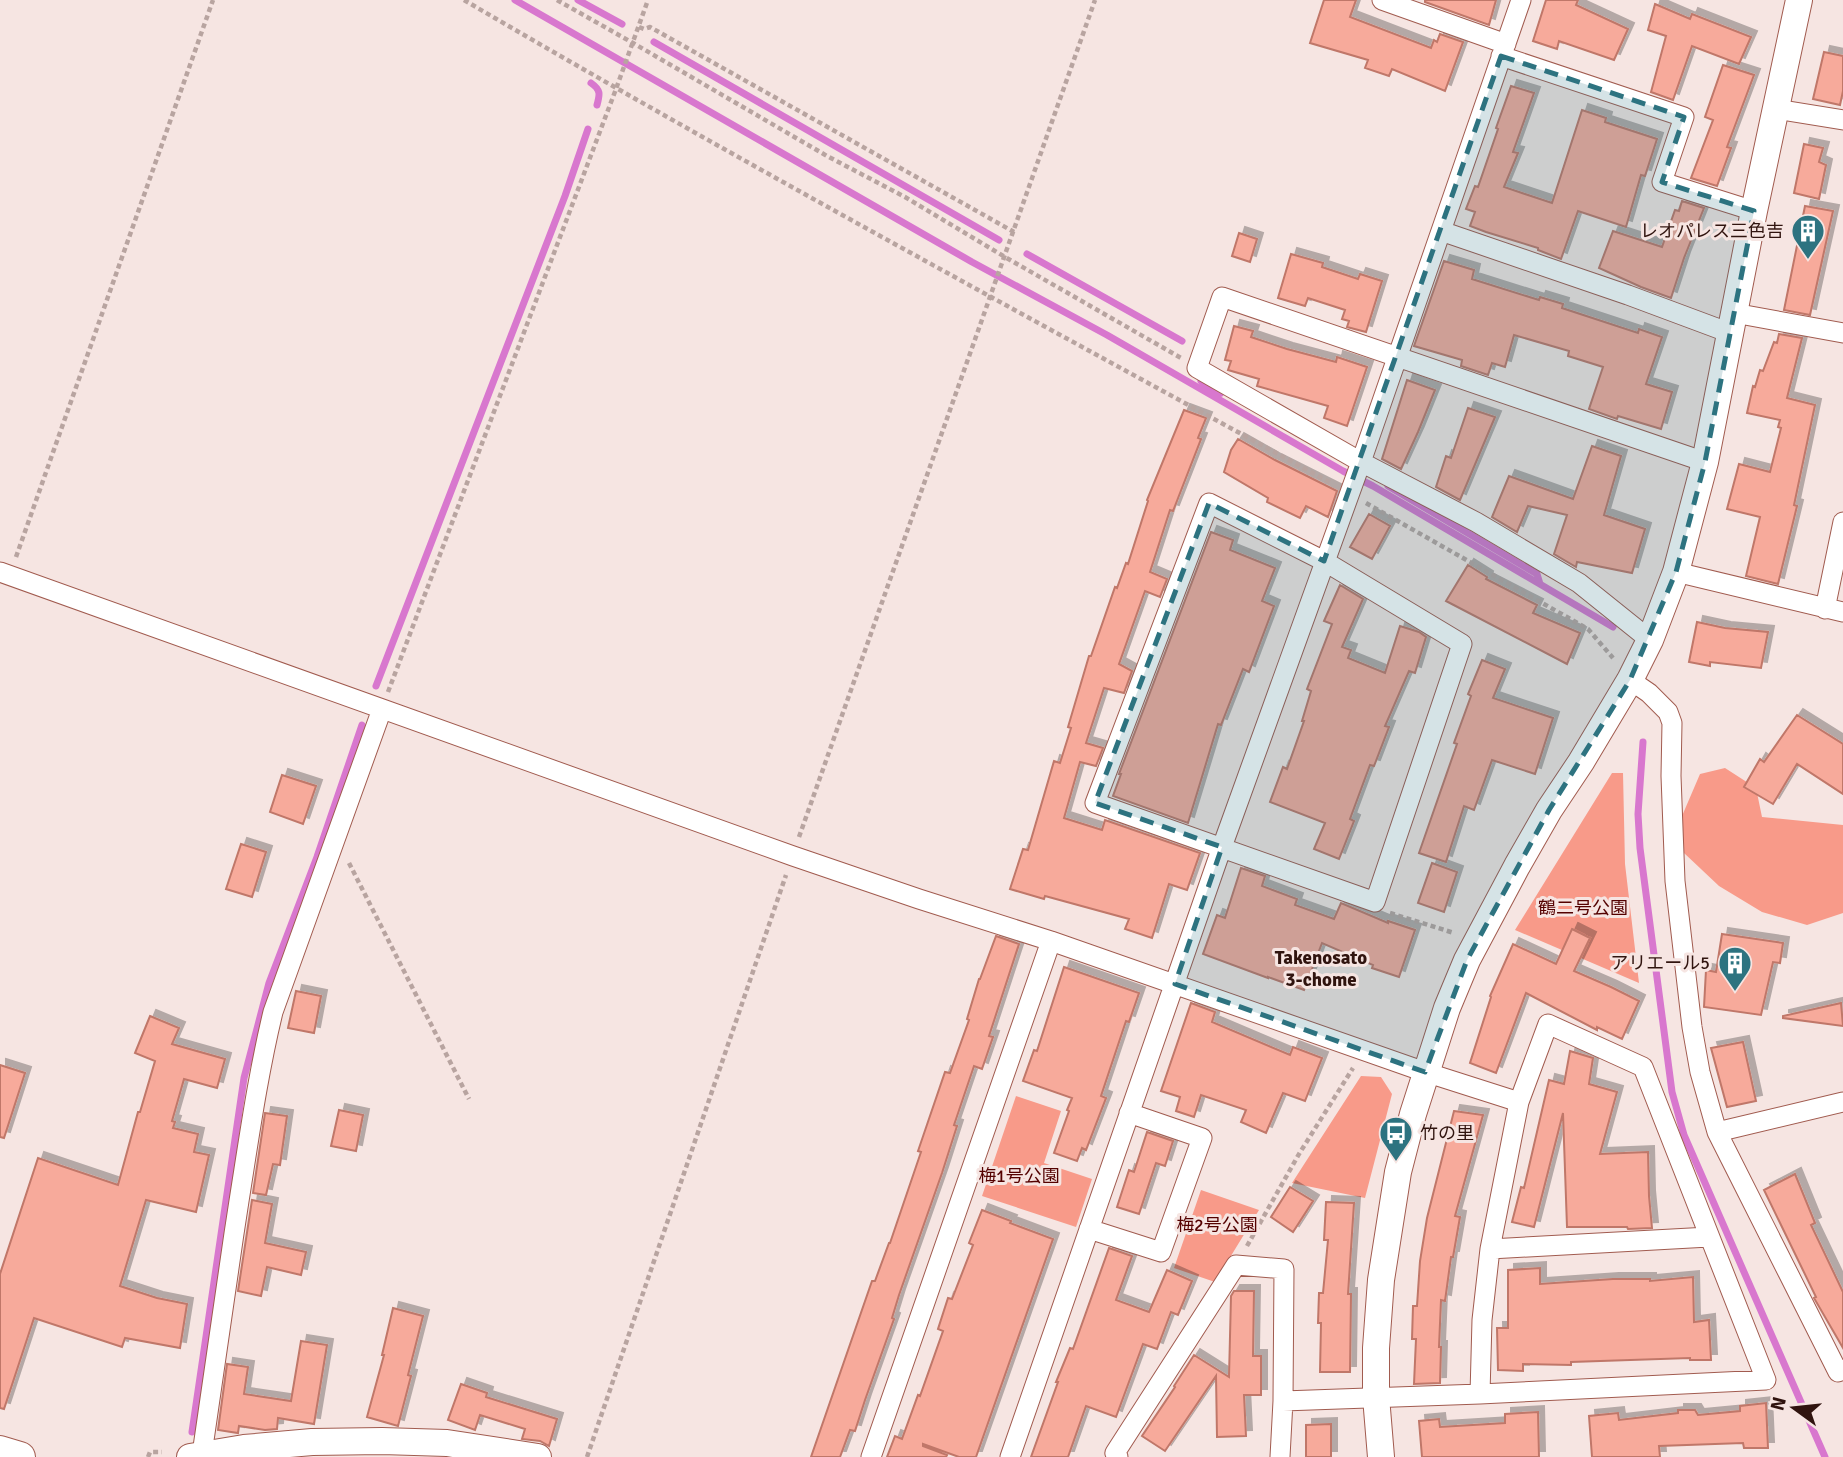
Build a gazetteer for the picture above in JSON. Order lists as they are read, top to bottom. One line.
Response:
{"districts":["Takenosato 3-chome"],"parks":["鶴二号公園","梅1号公園","梅2号公園"],"places":{"building":["レオパレス三色吉","アリエール5"],"bus stop":["竹の里"]},"north":"left"}
